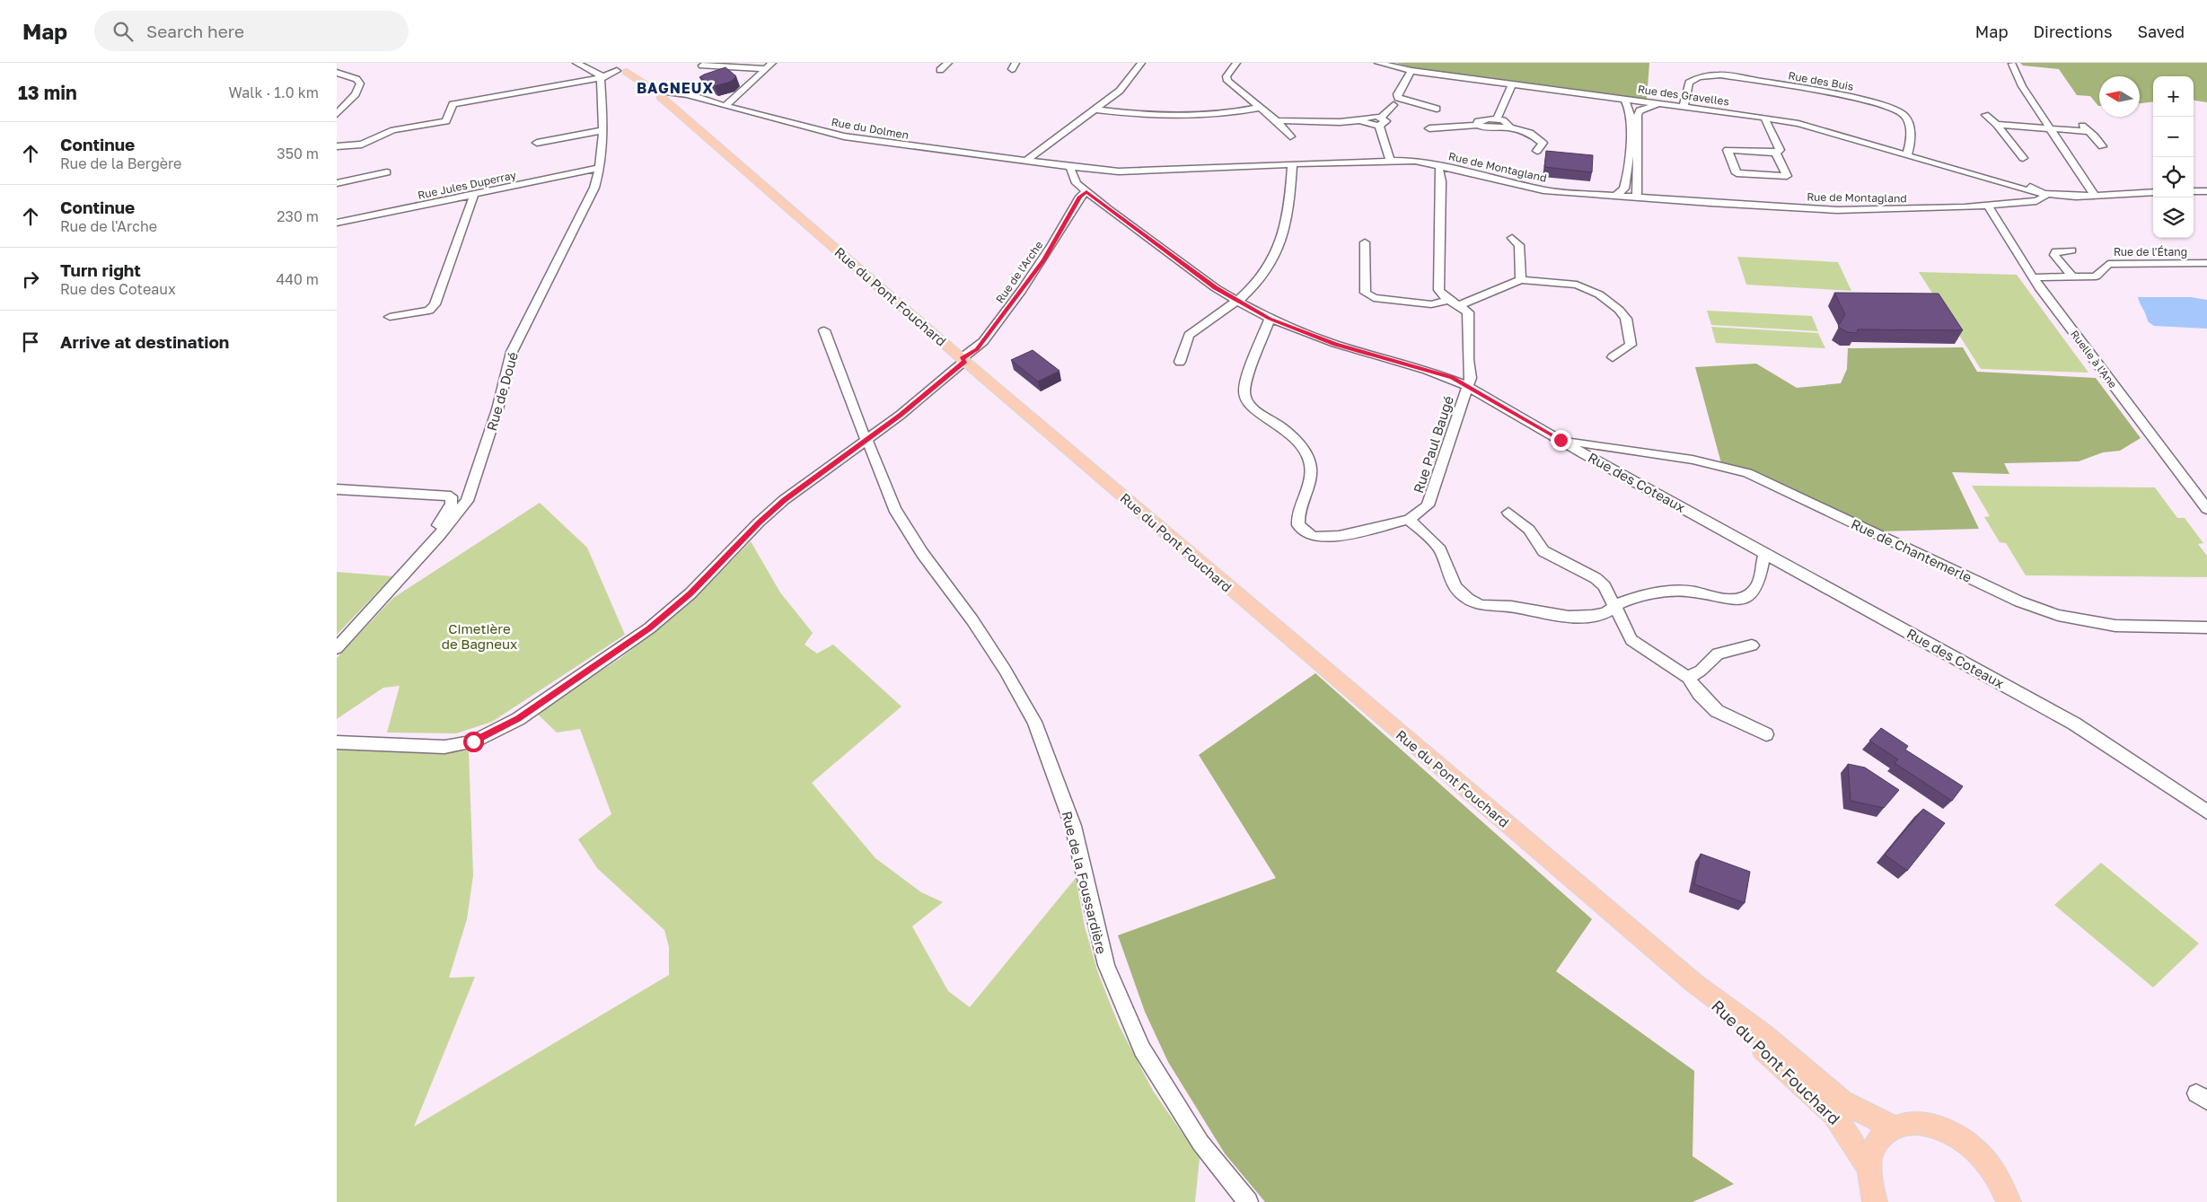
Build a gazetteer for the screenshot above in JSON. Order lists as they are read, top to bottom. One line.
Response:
{"streets":{"main road":["Rue du Pont Fouchard"],"street":["Rue des Buis","Rue des Gravelles","Rue du Dolmen","Rue de Montagland","Rue Jules Duperray","Rue de l'Étang","Rue de l'Arche","Ruelle à l'Ane","Rue de Doué","Rue Paul Baugé","Rue des Coteaux","Rue de Chantemerle","Rue de la Foussardière"]},"crossings":[["Rue des Buis","Rue des Gravelles"],["Rue des Gravelles","Rue de Montagland"],["Rue du Dolmen","Rue de Montagland"],["Rue du Dolmen","Rue du Pont Fouchard"],["Rue du Dolmen","Rue des Coteaux"],["Rue de Montagland","Ruelle à l'Ane"],["Rue de Montagland","Rue des Coteaux"],["Rue Jules Duperray","Rue de Doué"],["Rue de l'Étang","Ruelle à l'Ane"],["Rue de l'Arche","Rue du Pont Fouchard"],["Rue de l'Arche","Rue des Coteaux"],["Rue de l'Arche","Rue de la Foussardière"],["Rue Paul Baugé","Rue des Coteaux"],["Rue des Coteaux","Rue de Chantemerle"]],"districts":["BAGNEUX"],"parks":["Cimetière de Bagneux"],"north":"left","page":{"header":"Map","search":"Search here","nav":["Map","Directions","Saved"],"heading":["13 min","Walk · 1.0 km"],"map_buttons":["+","−"],"list":[["Continue","Rue de la Bergère","350 m"],["Continue","Rue de l'Arche","230 m"],["Turn right","Rue des Coteaux","440 m"],"Arrive at destination"]}}
